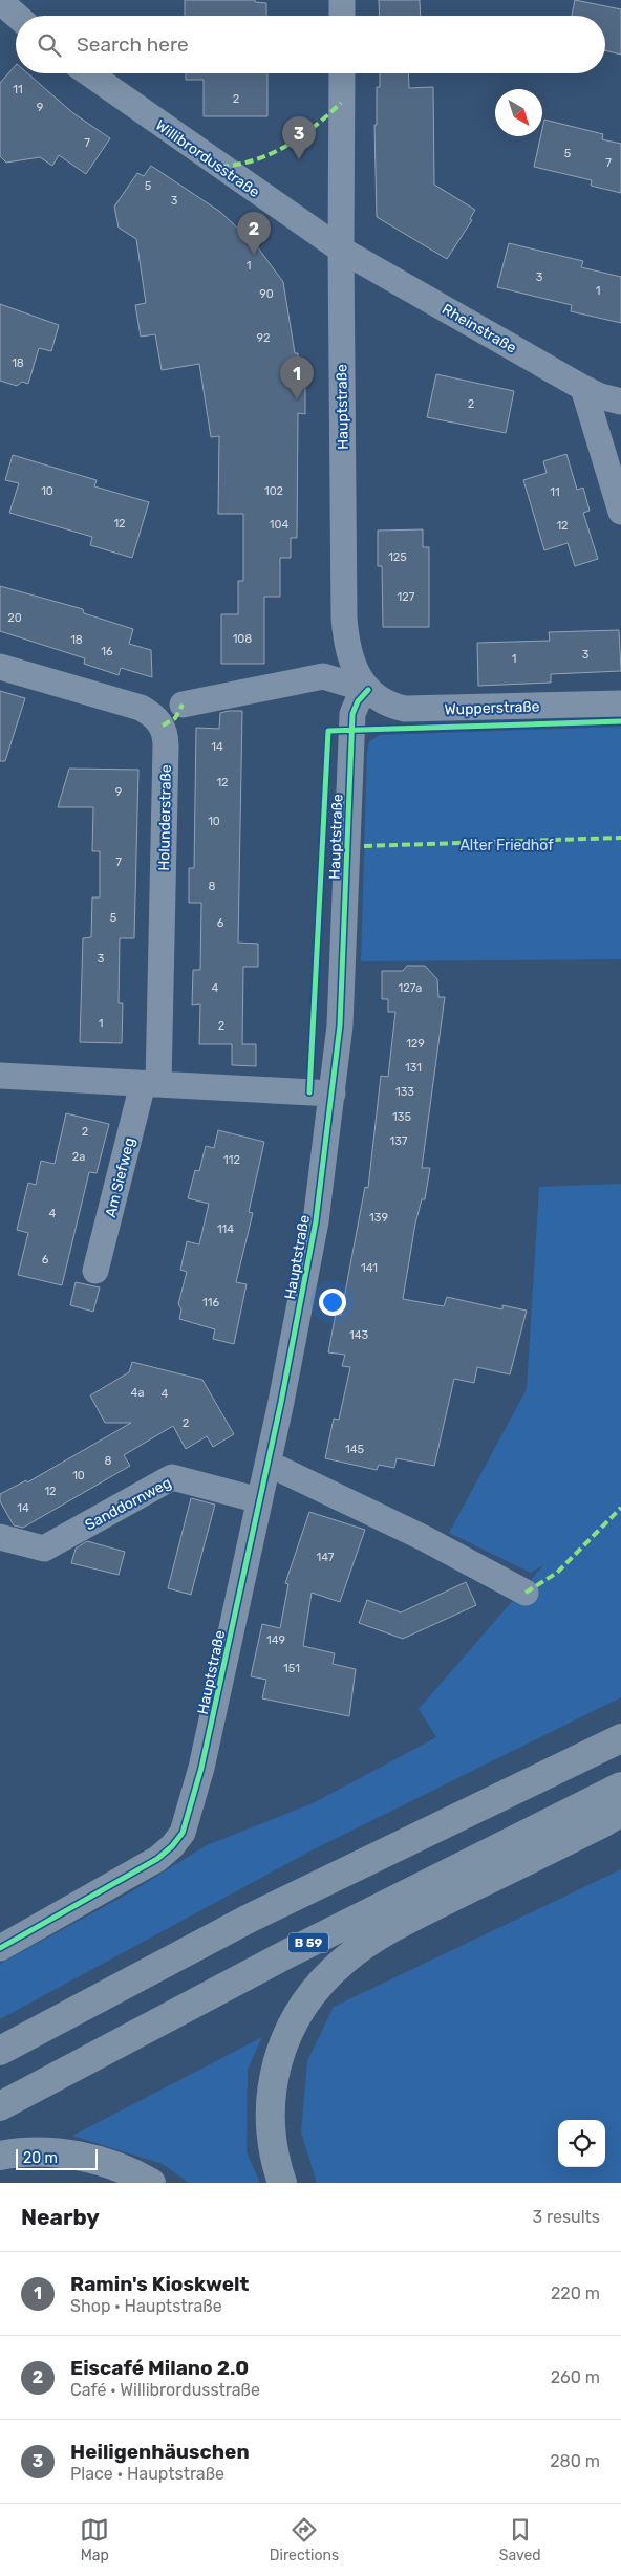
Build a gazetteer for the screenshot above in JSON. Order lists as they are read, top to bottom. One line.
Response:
{"streets":{"highway":["B 59"],"street":["Willibrordusstraße","Rheinstraße","Hauptstraße","Wupperstraße","Holunderstraße","Am Siefweg","Sanddornweg"]},"crossings":[["Willibrordusstraße","Rheinstraße"],["Willibrordusstraße","Hauptstraße"],["Rheinstraße","Hauptstraße"],["Hauptstraße","Wupperstraße"],["Hauptstraße","Sanddornweg"],["Holunderstraße","Am Siefweg"]],"parks":["Alter Friedhof"],"house_numbers":["11","2","9","7","5","7","5","3","1","3","1","90","92","18","2","10","102","11","12","104","12","125","127","20","108","18","16","3","1","14","12","9","10","7","8","5","6","3","4","127a","1","2","129","131","133","135","2","137","2a","112","4","139","114","6","141","116","143","4a","4","2","145","8","10","12","14","147","149","151"],"scale_bar":"20 m","north":"bottom right","page":{"search":"Search here","pins":["3","2","1"],"scale":"20 m","heading":["Nearby","3 results"],"list":[{"mark":"1","name":"Ramin's Kioskwelt","note":"Shop · Hauptstraße","value":"220 m"},{"mark":"2","name":"Eiscafé Milano 2.0","note":"Café · Willibrordusstraße","value":"260 m"},{"mark":"3","name":"Heiligenhäuschen","note":"Place · Hauptstraße","value":"280 m"}],"nav":["Map","Directions","Saved"]}}
